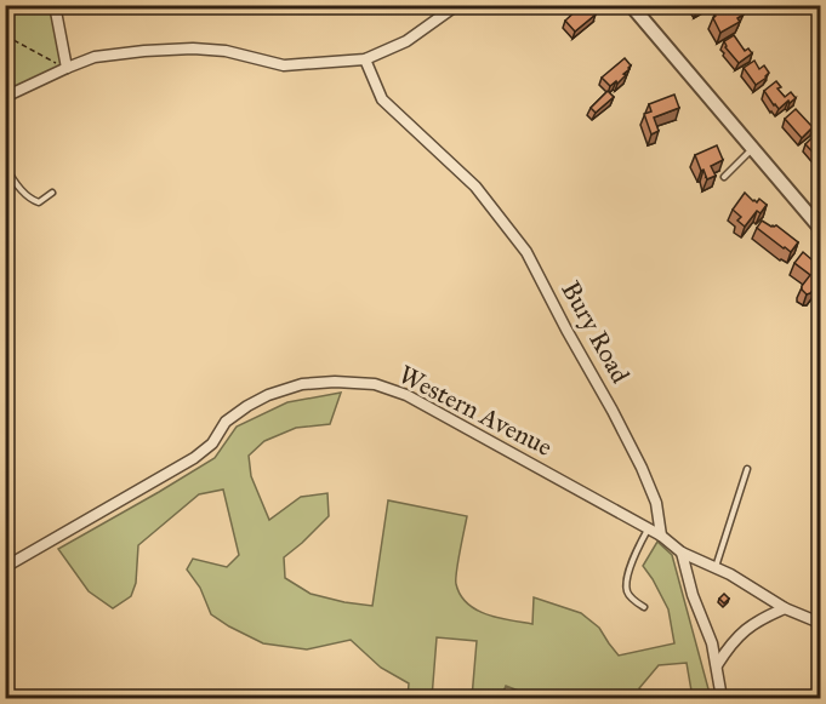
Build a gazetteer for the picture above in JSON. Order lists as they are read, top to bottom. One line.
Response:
{"streets":{"street":["Bury Road","Western Avenue"]},"crossings":[["Bury Road","Western Avenue"]]}
